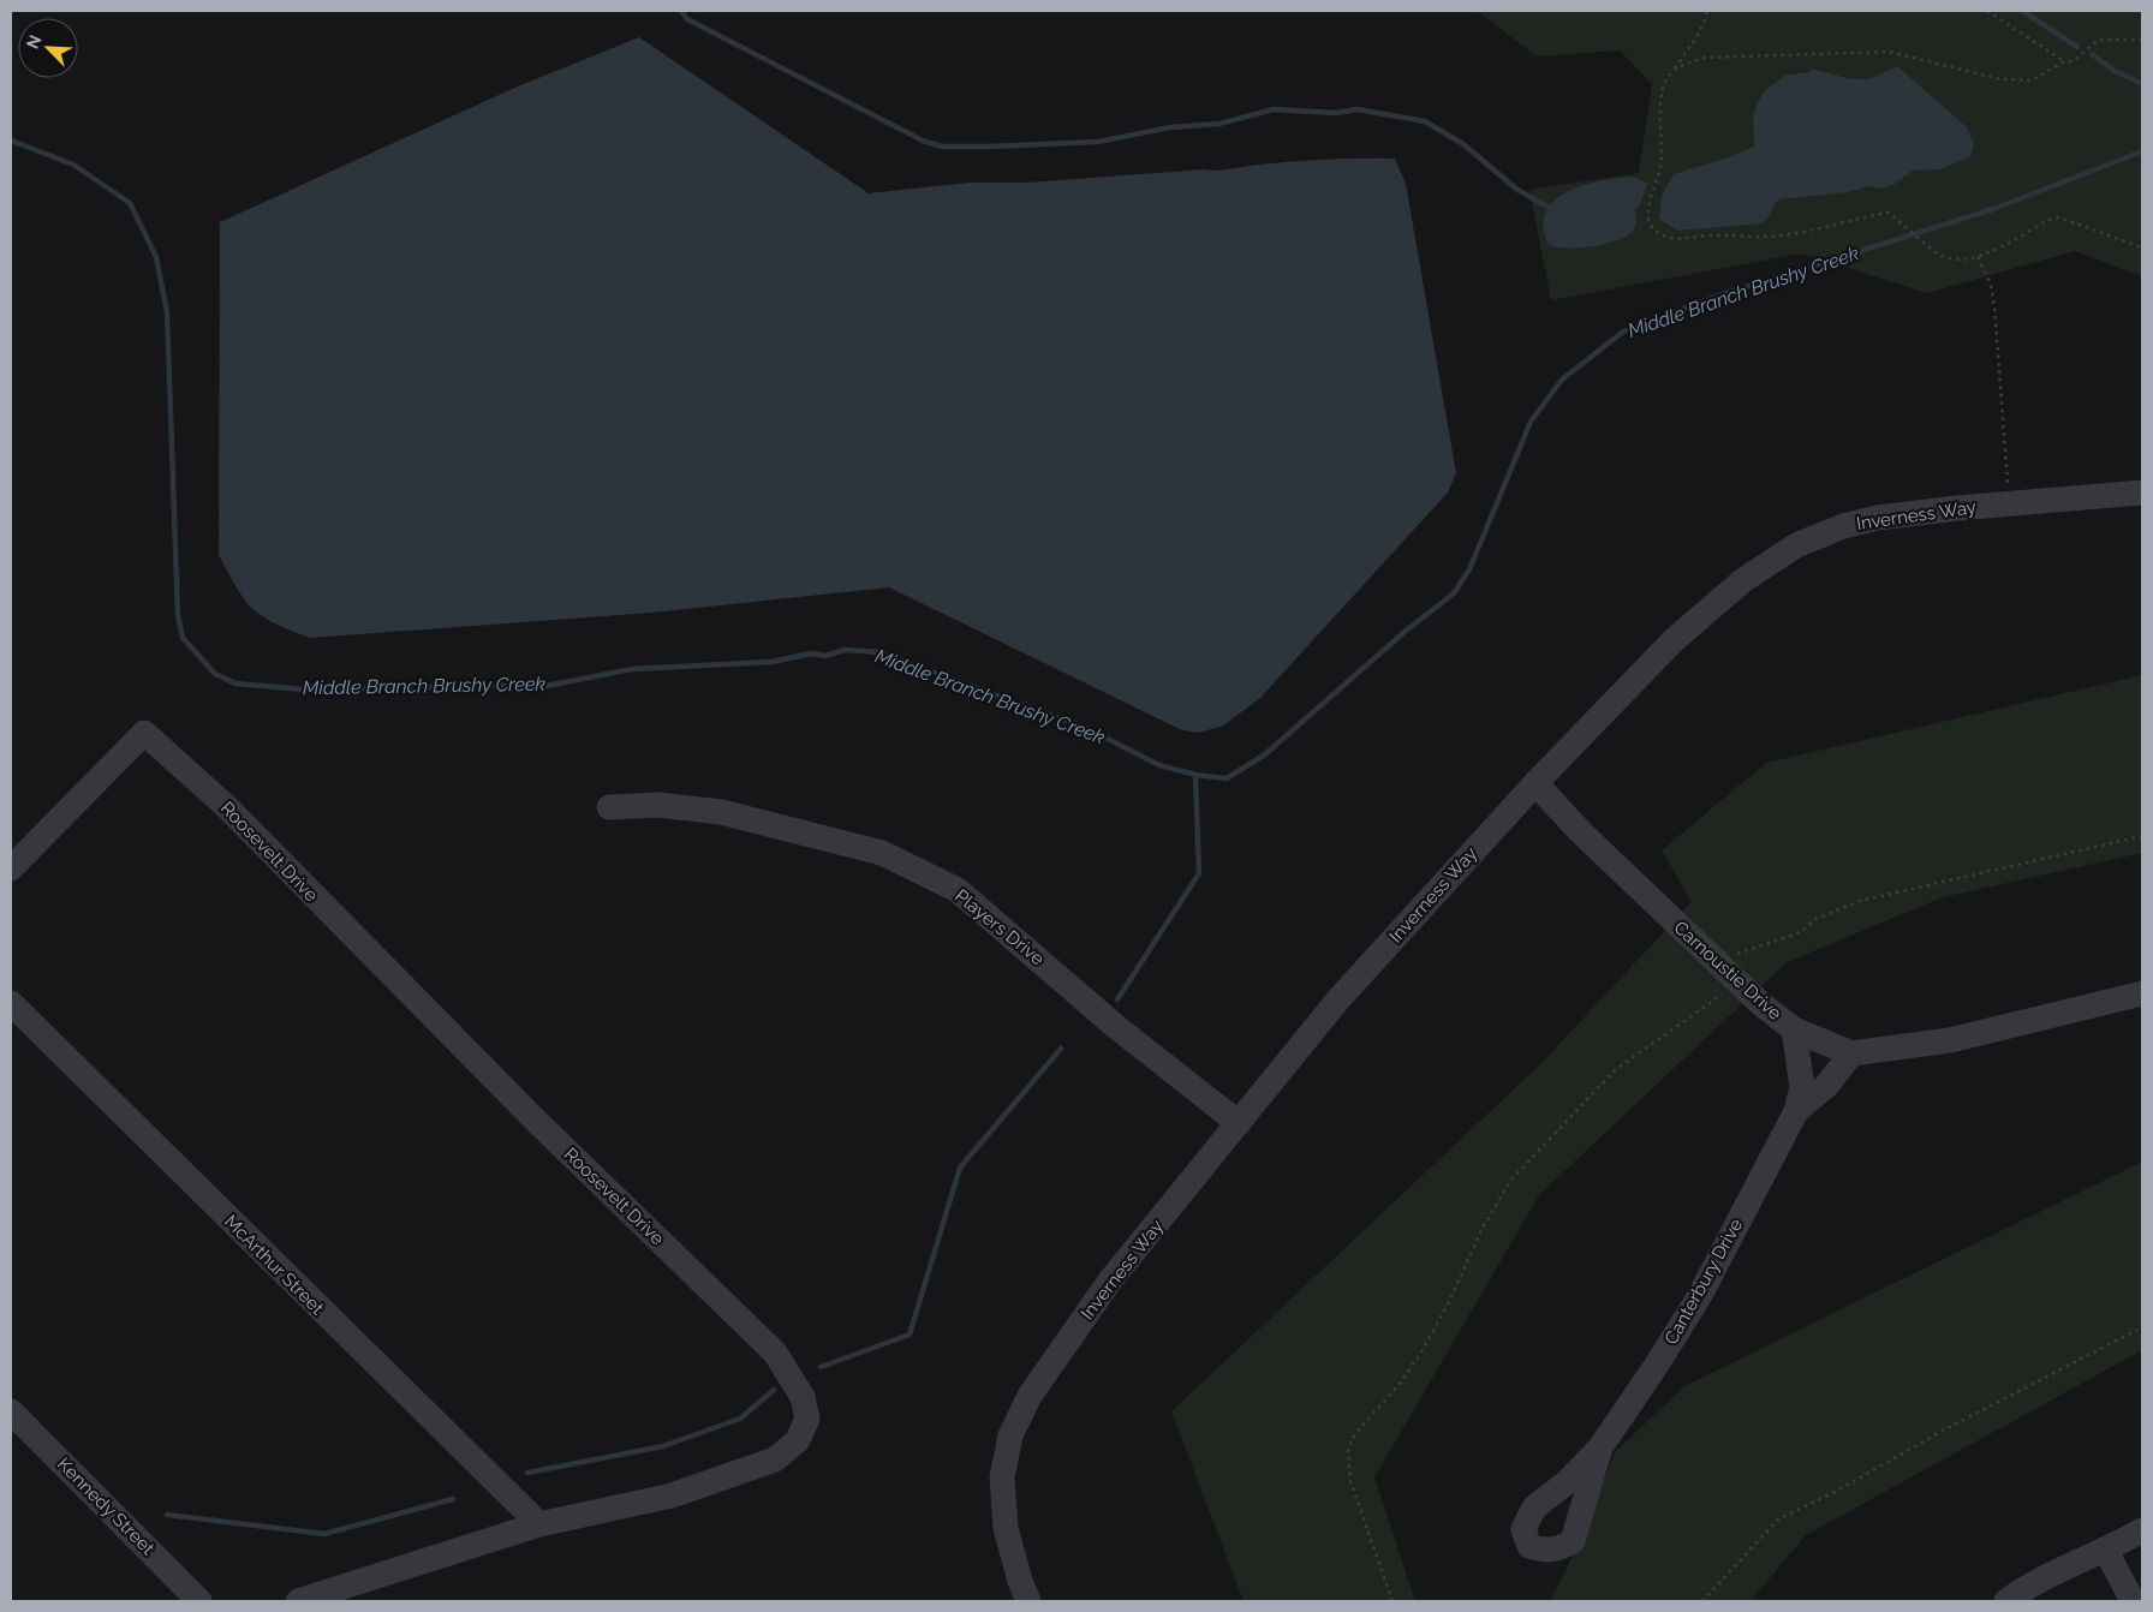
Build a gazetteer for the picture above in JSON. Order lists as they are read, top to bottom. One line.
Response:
{"streets":{"street":["Inverness Way","Roosevelt Drive","Players Drive","Carnoustie Drive","McArthur Street","Canterbury Drive","Kennedy Street"]},"crossings":[["Inverness Way","Players Drive"],["Inverness Way","Carnoustie Drive"],["Roosevelt Drive","McArthur Street"],["Carnoustie Drive","Canterbury Drive"]],"water":["Middle Branch Brushy Creek"],"north":"top left"}
